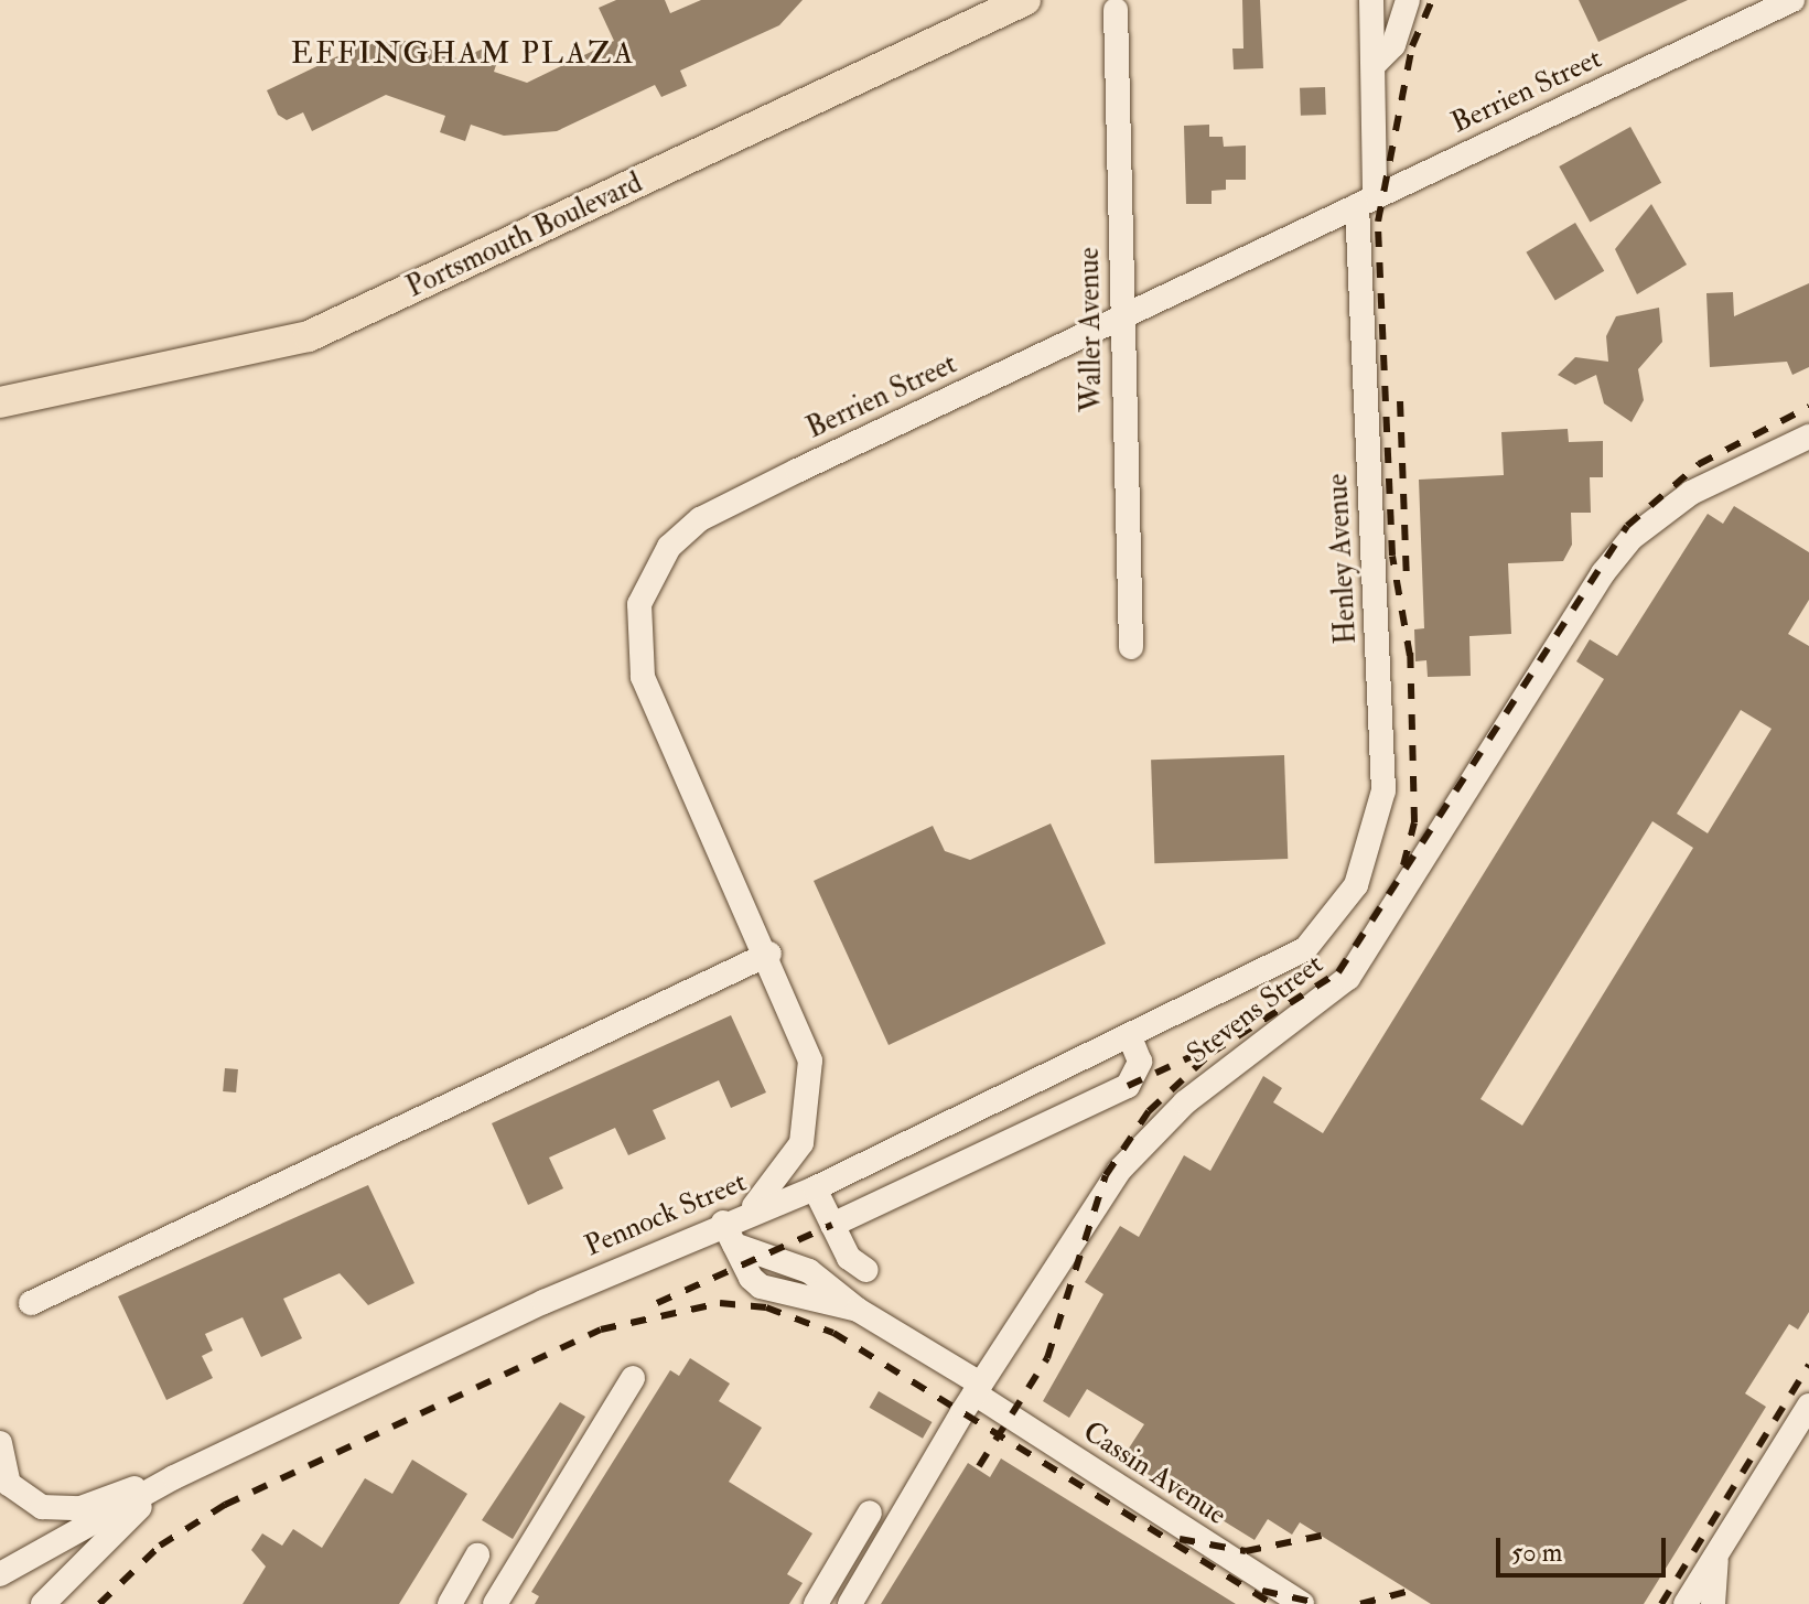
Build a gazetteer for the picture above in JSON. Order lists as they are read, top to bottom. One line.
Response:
{"streets":{"main road":["Portsmouth Boulevard"],"street":["Berrien Street","Waller Avenue","Henley Avenue","Stevens Street","Pennock Street","Cassin Avenue"]},"crossings":[["Berrien Street","Waller Avenue"],["Berrien Street","Henley Avenue"],["Berrien Street","Pennock Street"],["Berrien Street","Cassin Avenue"],["Henley Avenue","Pennock Street"],["Stevens Street","Cassin Avenue"],["Pennock Street","Cassin Avenue"]],"districts":["EFFINGHAM PLAZA"],"scale_bar":"50 m"}
